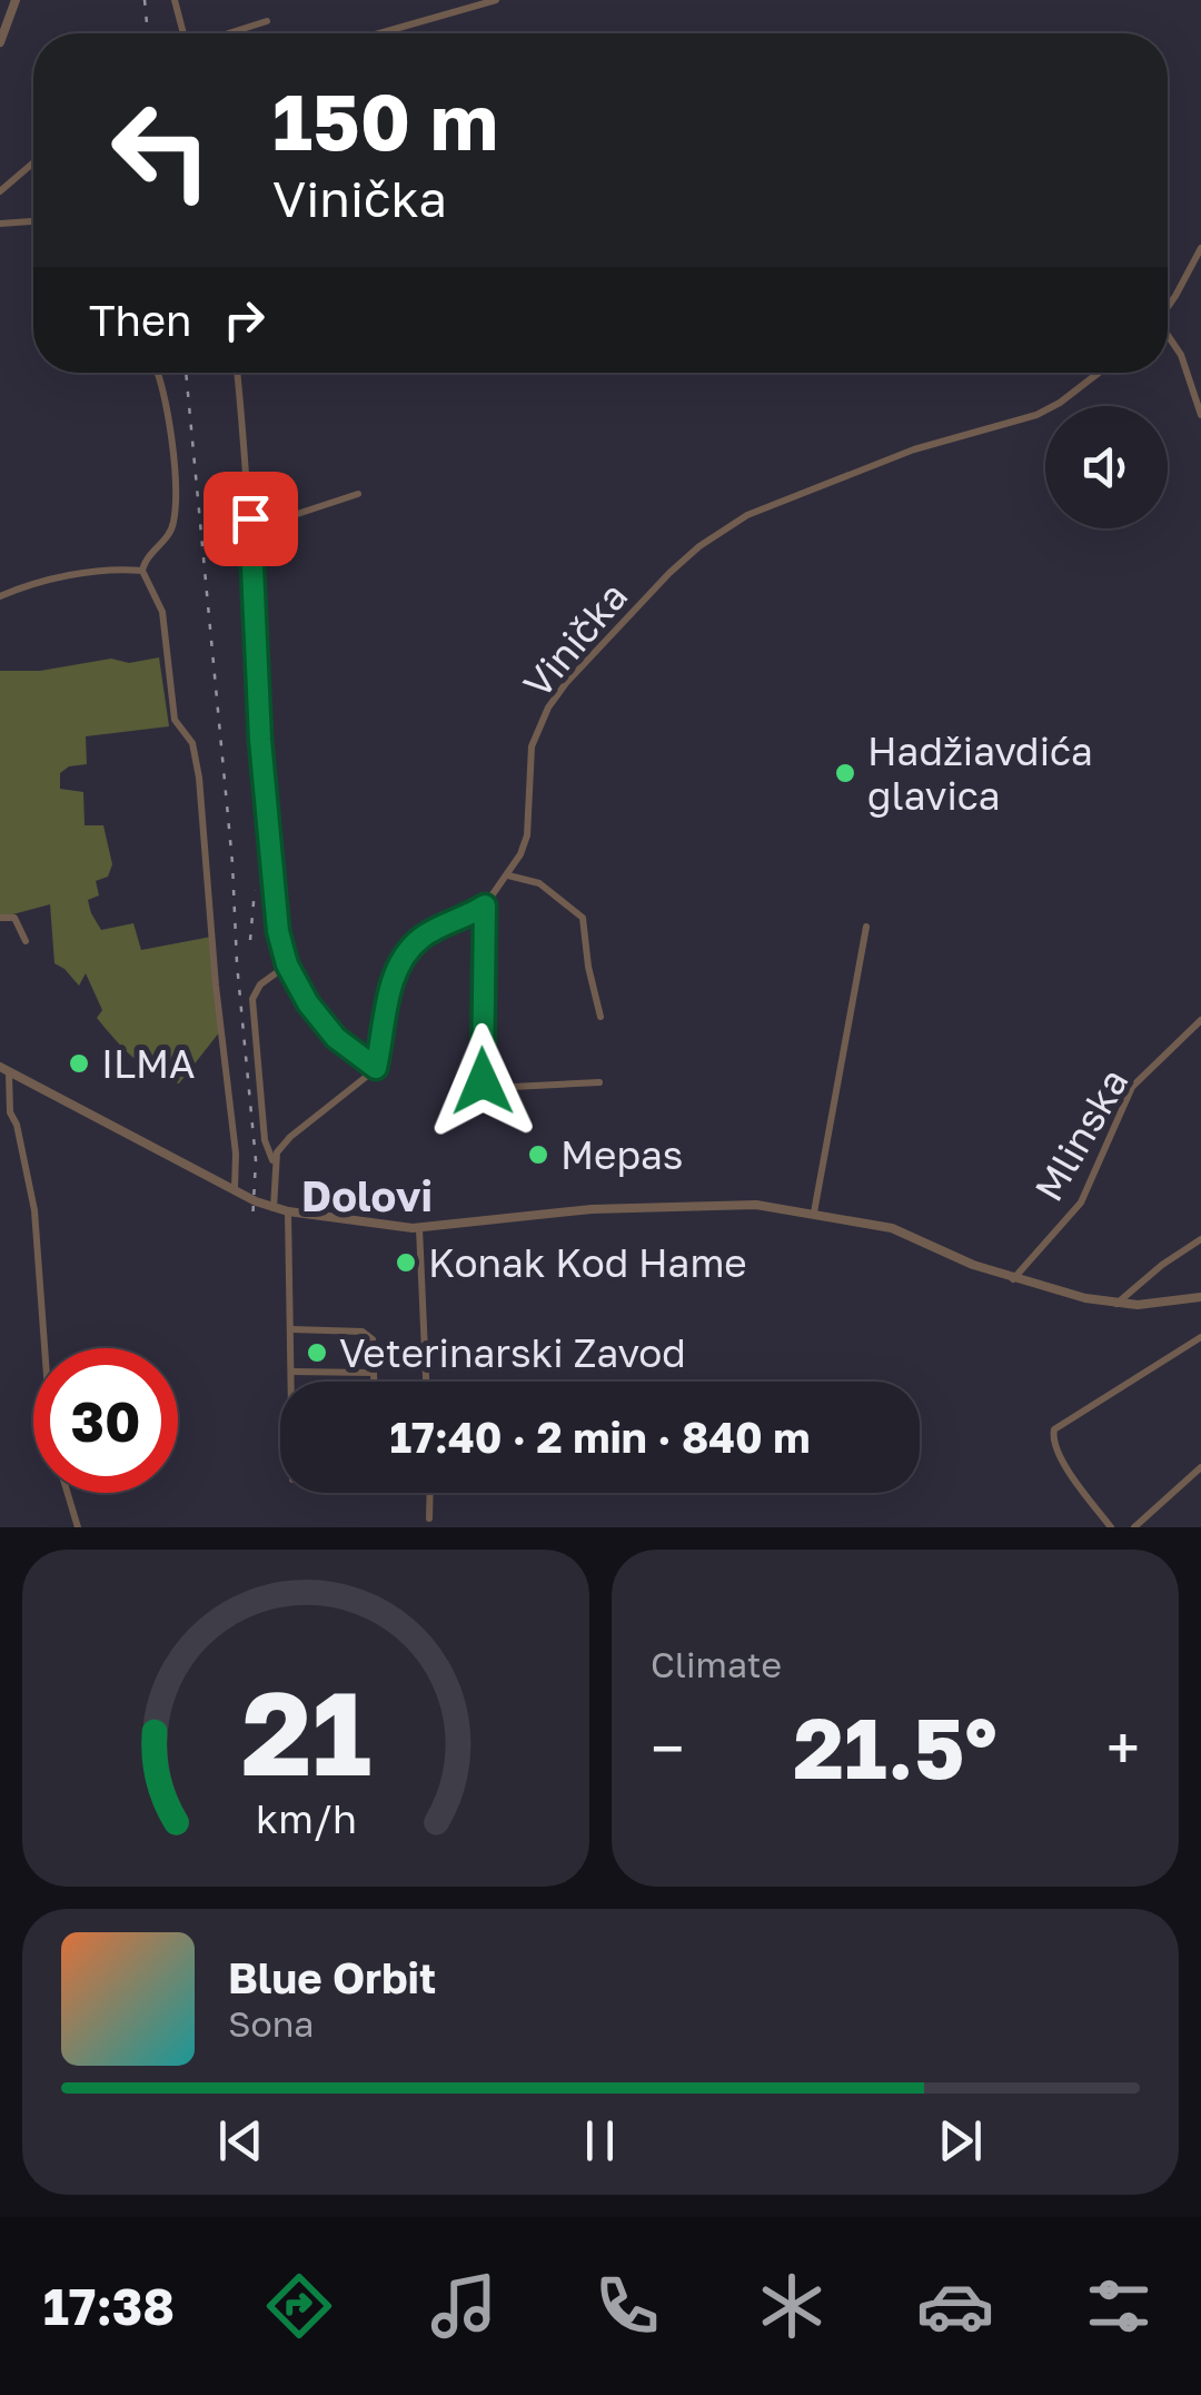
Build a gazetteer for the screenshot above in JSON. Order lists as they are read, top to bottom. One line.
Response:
{"streets":{"street":["Vinička","Mlinska"]},"districts":["Dolovi"],"places":["Hadžiavdića glavica","ILMA","Mepas","Konak Kod Hame","Veterinarski Zavod"],"page":{"turn":["150 m","Vinička"],"then":"Then","limit":"30","trip":"17:40 · 2 min · 840 m","tile":"Climate","heat":["−","21.5°","+"],"song":["Blue Orbit","Sona"],"tabs":"17:38","gauge":["21","km/h"]}}
